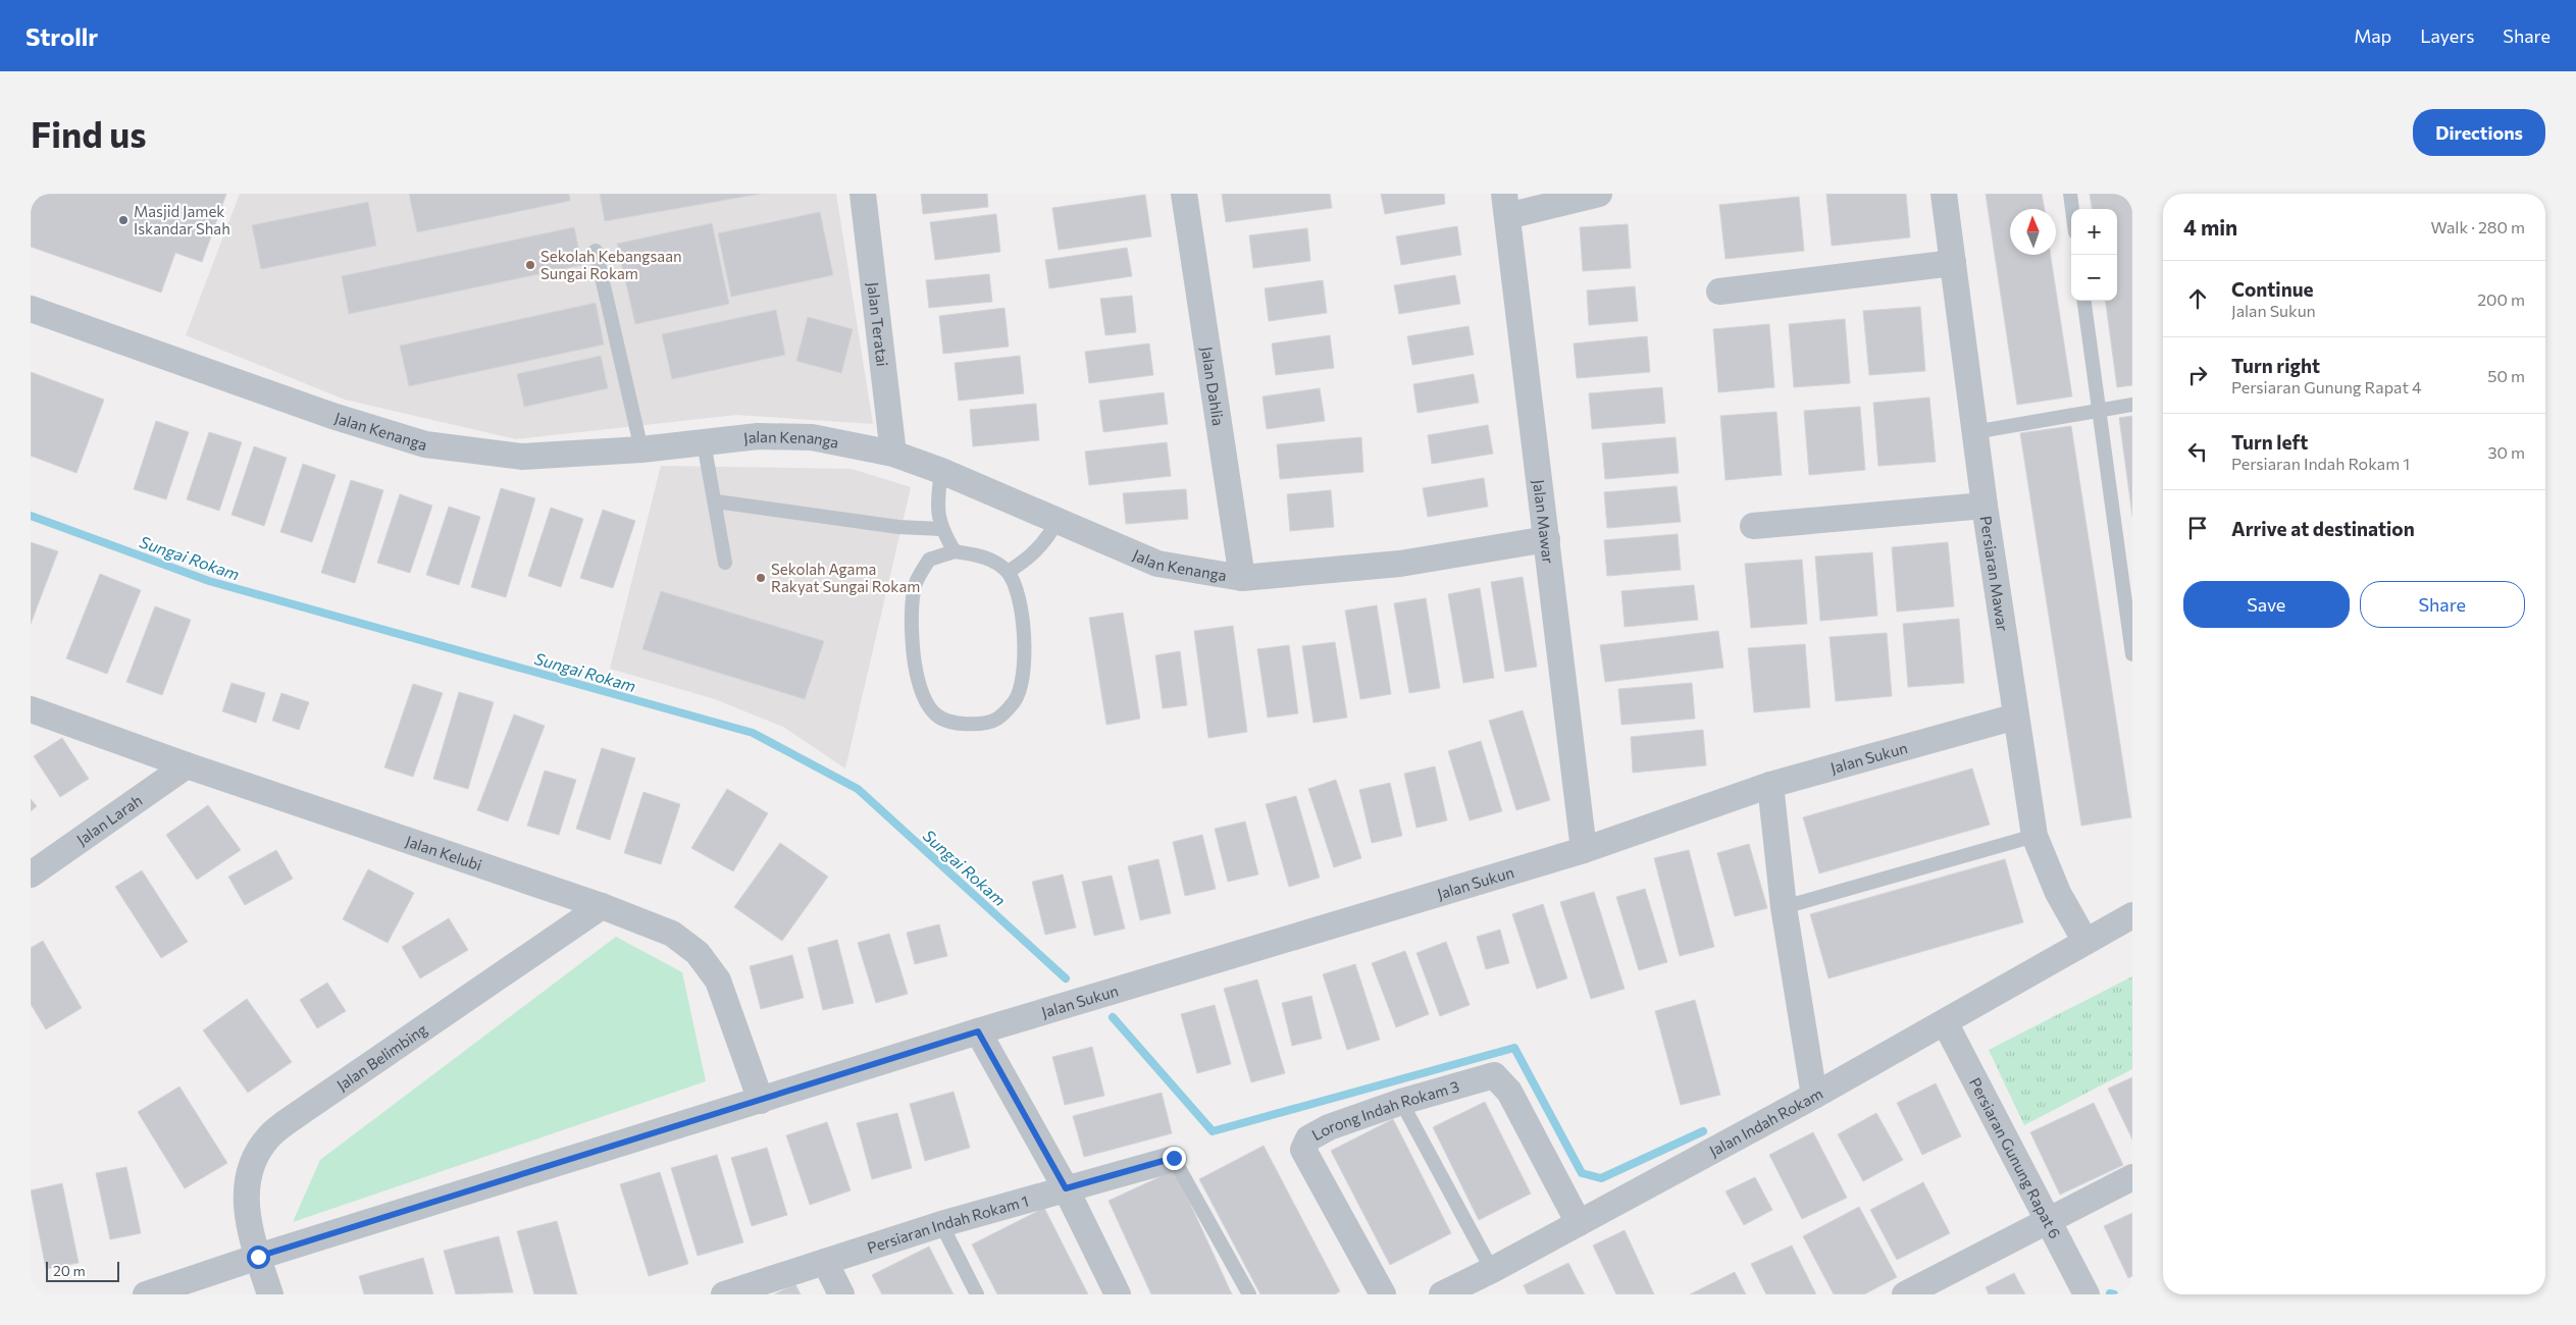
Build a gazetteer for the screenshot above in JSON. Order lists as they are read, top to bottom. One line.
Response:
{"streets":{"street":["Jalan Teratai","Jalan Dahlia","Jalan Kenanga","Jalan Mawar","Persiaran Mawar","Jalan Sukun","Jalan Larah","Jalan Kelubi","Jalan Belimbing","Lorong Indah Rokam 3","Jalan Indah Rokam","Persiaran Gunung Rapat 6","Persiaran Indah Rokam 1"]},"crossings":[["Jalan Teratai","Jalan Kenanga"],["Jalan Dahlia","Jalan Kenanga"],["Jalan Kenanga","Jalan Mawar"],["Jalan Mawar","Jalan Sukun"],["Persiaran Mawar","Jalan Sukun"],["Persiaran Mawar","Jalan Indah Rokam"],["Jalan Sukun","Jalan Kelubi"],["Jalan Sukun","Jalan Belimbing"],["Jalan Larah","Jalan Kelubi"],["Jalan Kelubi","Jalan Belimbing"],["Lorong Indah Rokam 3","Jalan Indah Rokam"],["Jalan Indah Rokam","Persiaran Gunung Rapat 6"]],"water":["Sungai Rokam"],"places":["Masjid Jamek Iskandar Shah","Sekolah Kebangsaan Sungai Rokam","Sekolah Agama Rakyat Sungai Rokam"],"scale_bar":"20 m","north":"top","page":{"header":"Strollr","nav":["Map","Layers","Share"],"buttons":["Directions",["Save","Share"]],"title":"Find us","heading":["4 min","Walk · 280 m"],"map_buttons":["+","−"],"list":[["Continue","Jalan Sukun","200 m"],["Turn right","Persiaran Gunung Rapat 4","50 m"],["Turn left","Persiaran Indah Rokam 1","30 m"],"Arrive at destination"],"scale":"20 m"}}
